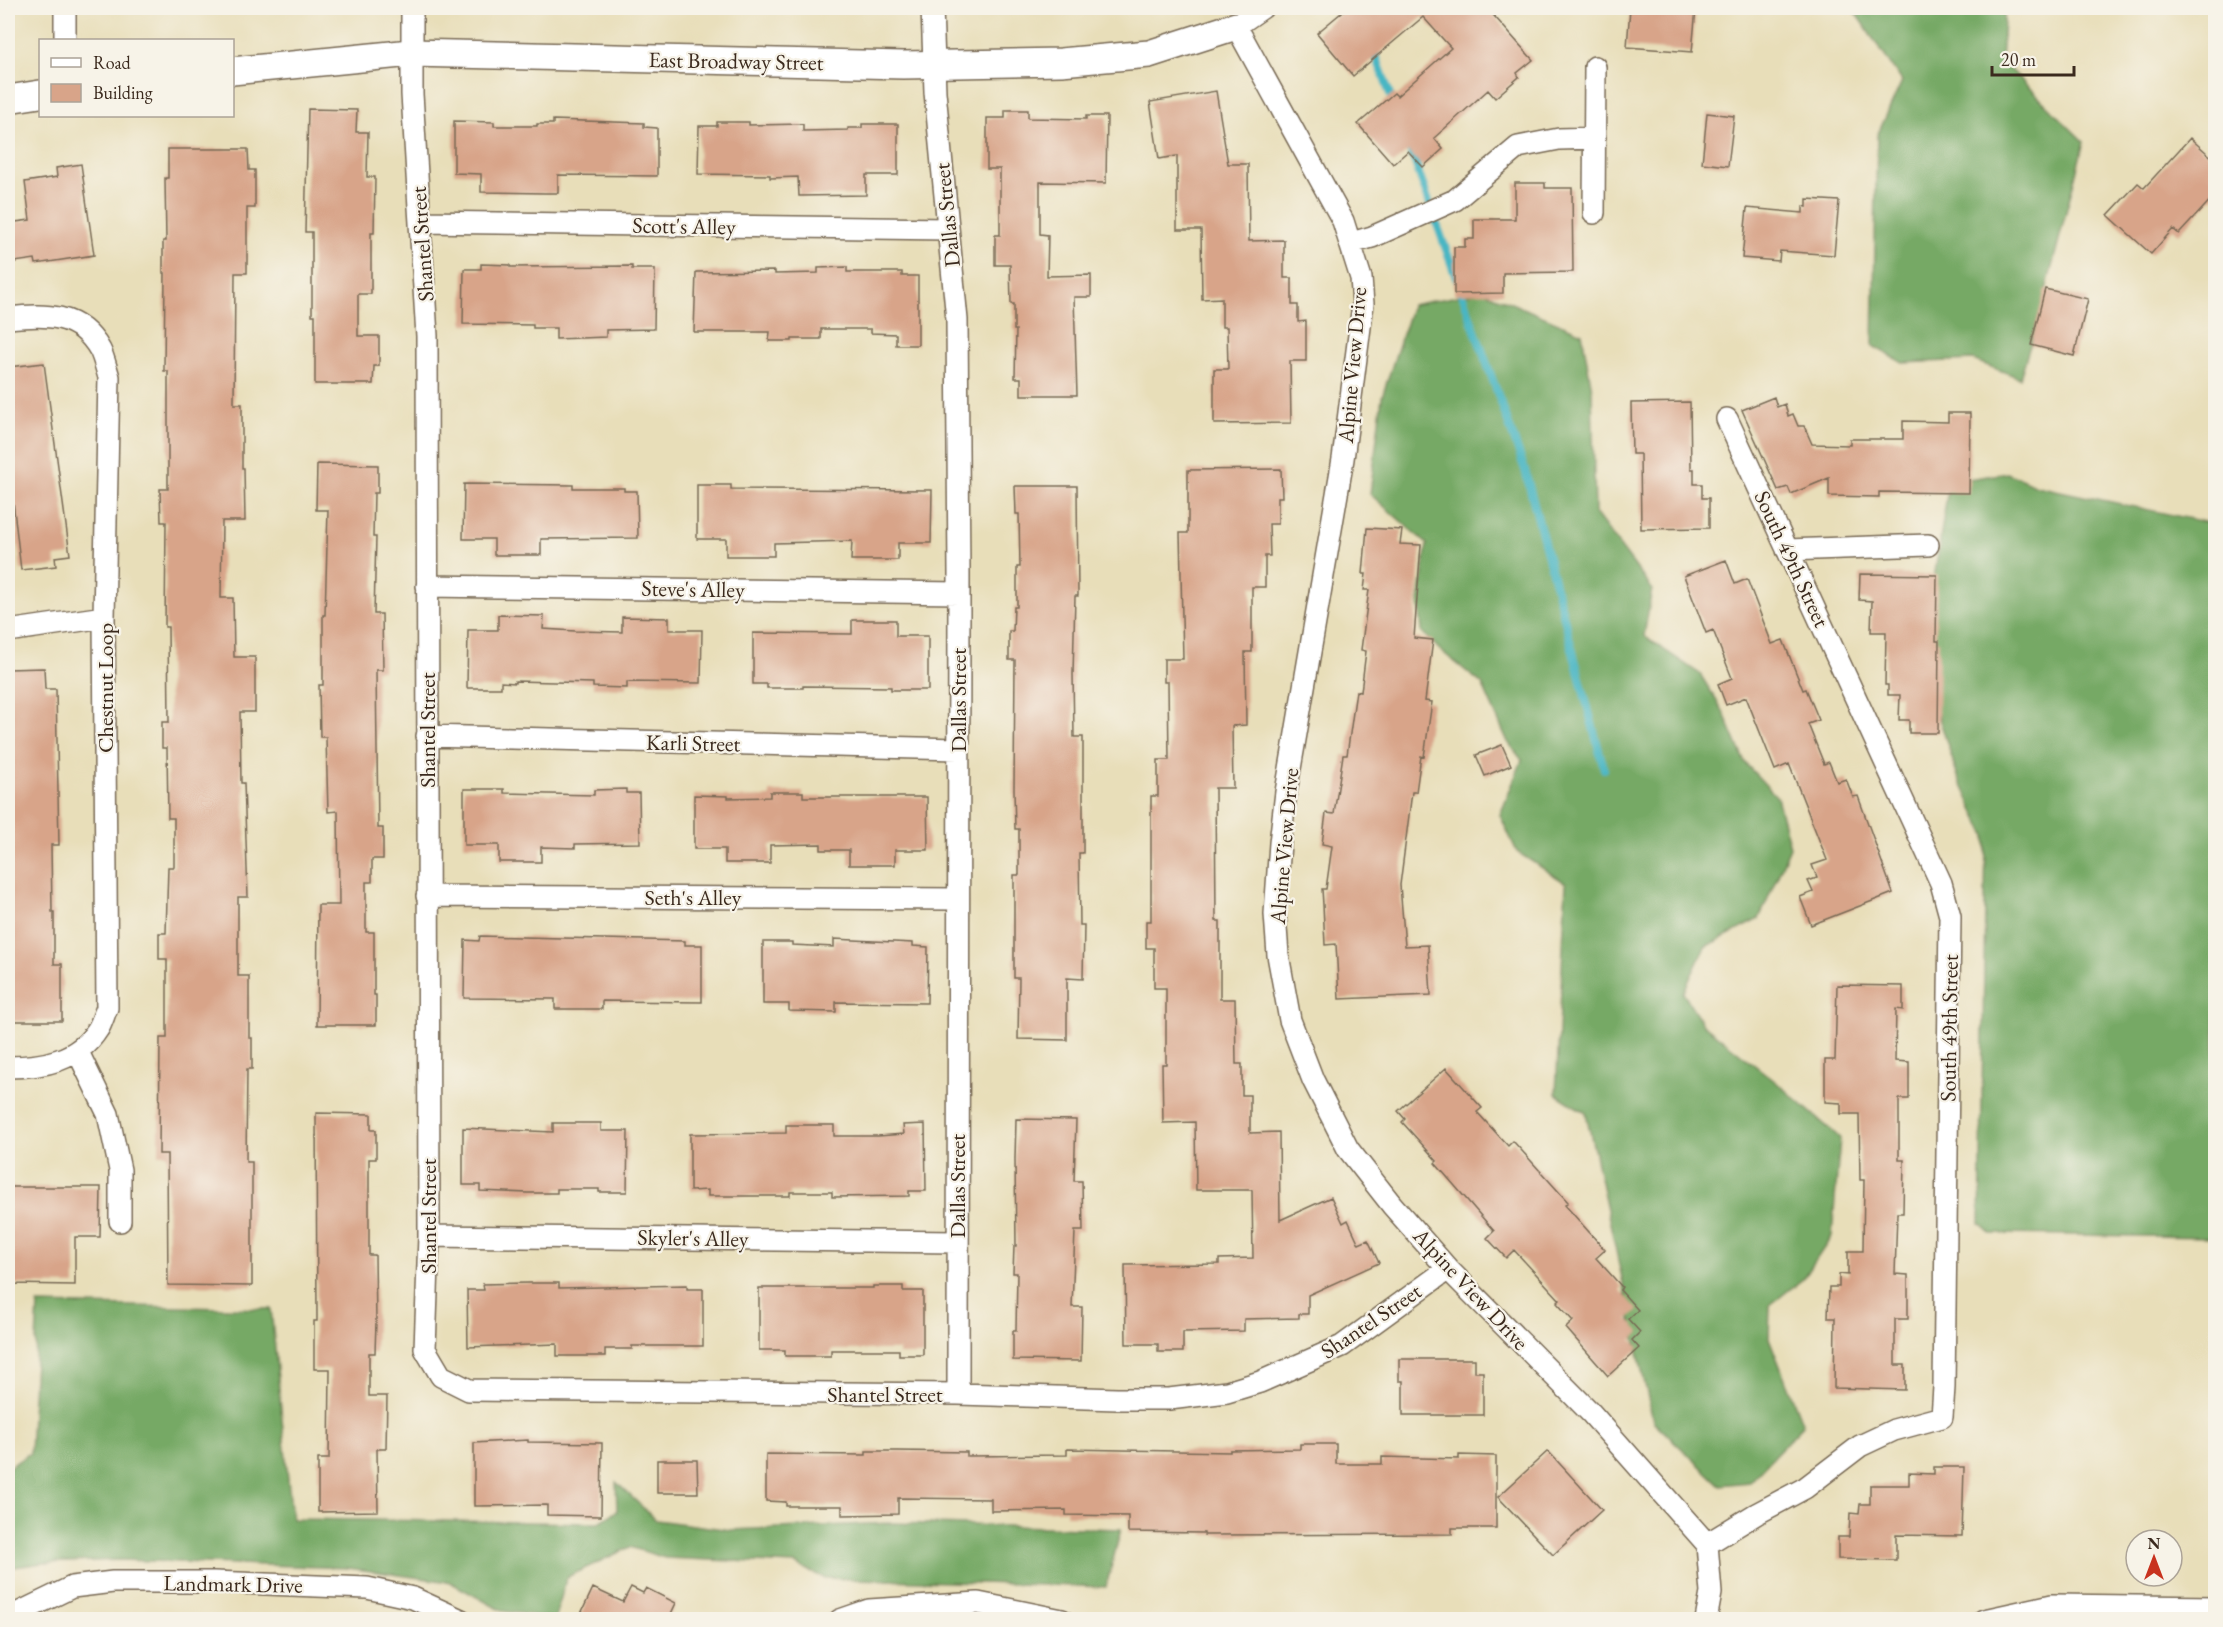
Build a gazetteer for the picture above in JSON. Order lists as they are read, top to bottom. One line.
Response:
{"streets":{"street":["East Broadway Street","Dallas Street","Scott's Alley","Shantel Street","Alpine View Drive","South 49th Street","Steve's Alley","Chestnut Loop","Karli Street","Seth's Alley","Skyler's Alley","Landmark Drive"]},"crossings":[["East Broadway Street","Dallas Street"],["East Broadway Street","Shantel Street"],["East Broadway Street","Alpine View Drive"],["Dallas Street","Scott's Alley"],["Dallas Street","Shantel Street"],["Dallas Street","Steve's Alley"],["Dallas Street","Karli Street"],["Dallas Street","Seth's Alley"],["Dallas Street","Skyler's Alley"],["Scott's Alley","Shantel Street"],["Shantel Street","Alpine View Drive"],["Shantel Street","Steve's Alley"],["Shantel Street","Karli Street"],["Shantel Street","Seth's Alley"],["Shantel Street","Skyler's Alley"],["Alpine View Drive","South 49th Street"]],"legend":["Road","Building"],"scale_bar":"20 m","north":"top"}
